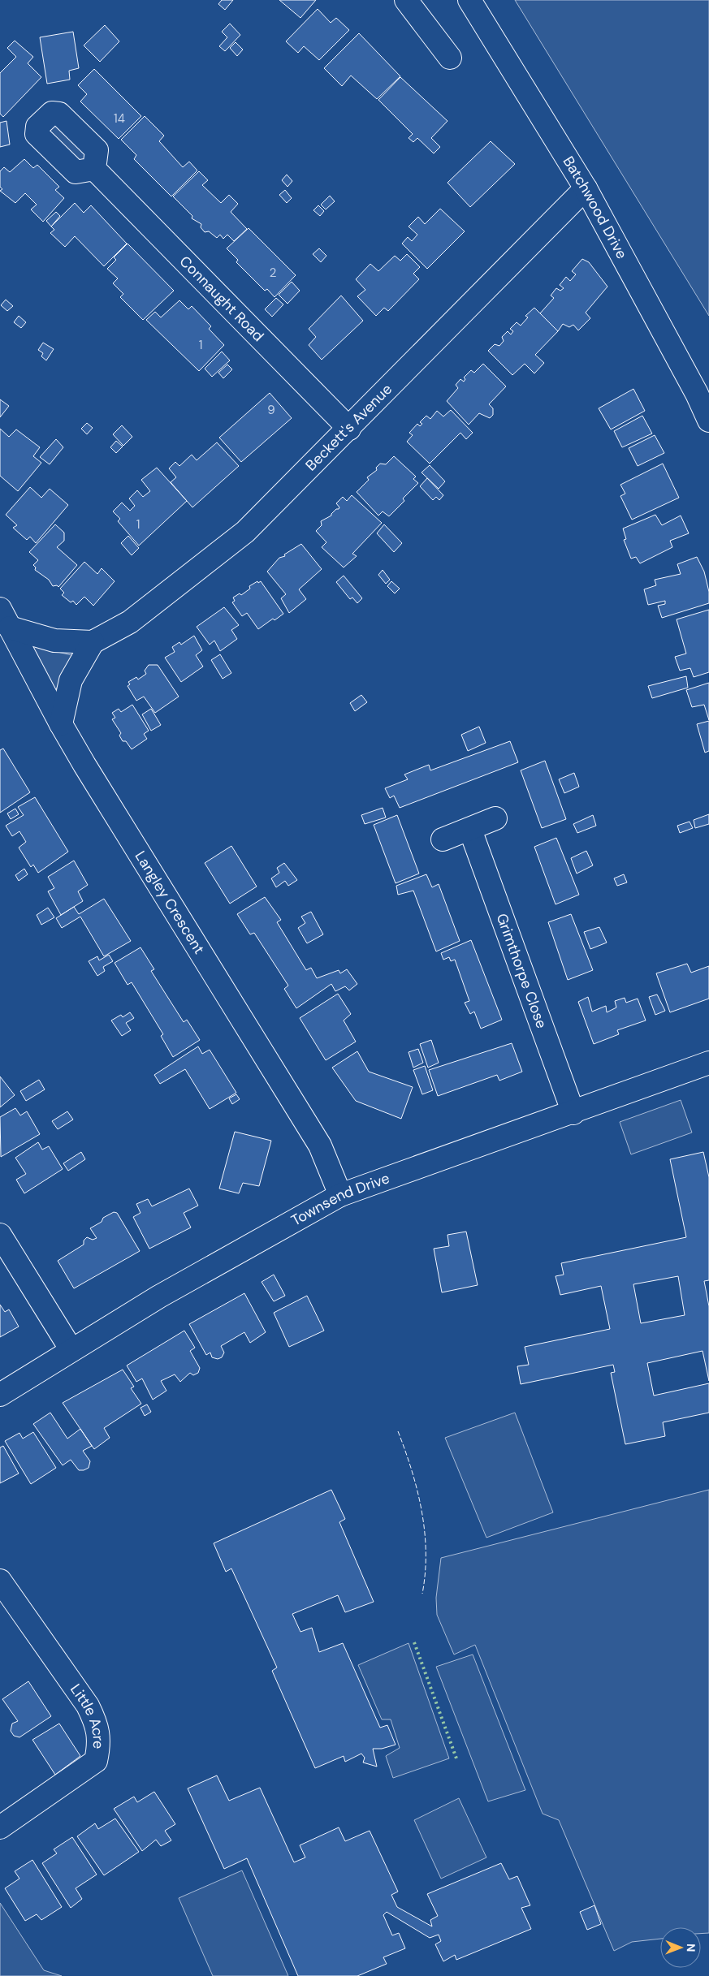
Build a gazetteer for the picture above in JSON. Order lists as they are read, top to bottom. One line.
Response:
{"streets":{"street":["Batchwood Drive","Connaught Road","Beckett's Avenue","Langley Crescent","Grimthorpe Close","Townsend Drive","Little Acre"]},"crossings":[["Batchwood Drive","Beckett's Avenue"],["Connaught Road","Beckett's Avenue"],["Langley Crescent","Townsend Drive"],["Grimthorpe Close","Townsend Drive"]],"house_numbers":["14","2","1","9","1"],"north":"right"}
